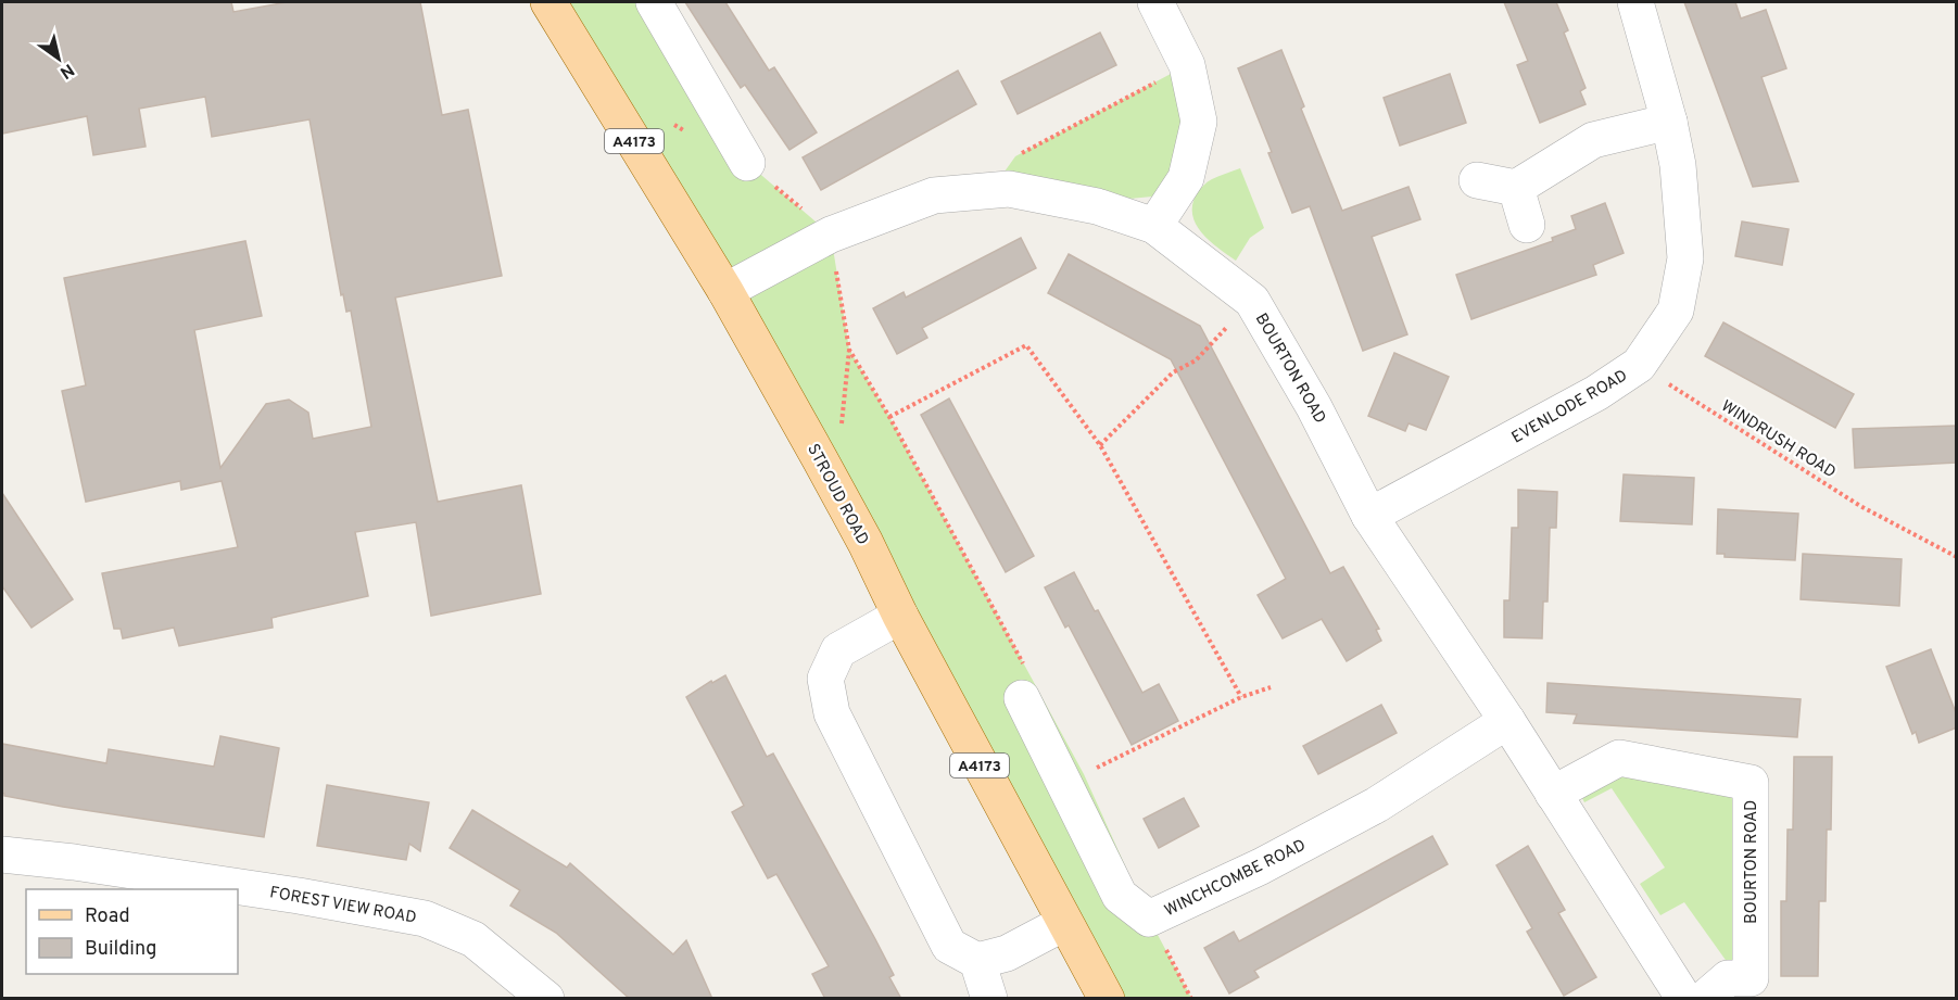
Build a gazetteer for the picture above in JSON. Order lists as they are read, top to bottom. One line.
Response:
{"streets":{"main road":["A4173","STROUD ROAD"],"street":["BOURTON ROAD","EVENLODE ROAD","WINCHCOMBE ROAD","FOREST VIEW ROAD"],"path":["WINDRUSH ROAD"]},"crossings":[["BOURTON ROAD","EVENLODE ROAD"],["BOURTON ROAD","STROUD ROAD"],["BOURTON ROAD","WINCHCOMBE ROAD"],["EVENLODE ROAD","WINDRUSH ROAD"]],"legend":["Road","Building"],"north":"bottom right"}
